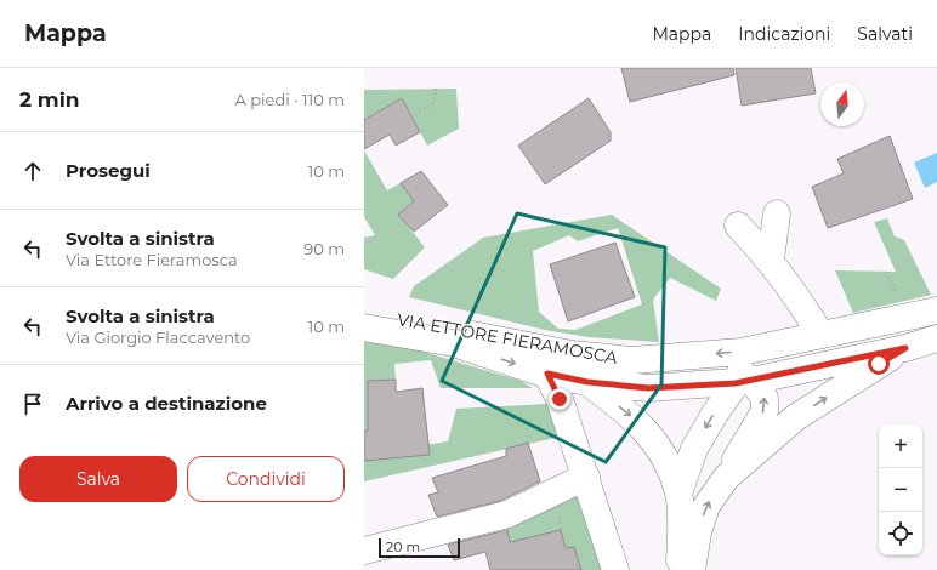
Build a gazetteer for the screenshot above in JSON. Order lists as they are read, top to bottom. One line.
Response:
{"streets":{"main road":["VIA ETTORE FIERAMOSCA"]},"scale_bar":"20 m","north":"top","page":{"header":"Mappa","nav":["Mappa","Indicazioni","Salvati"],"heading":["2 min","A piedi · 110 m"],"list":[["Prosegui","10 m"],["Svolta a sinistra","Via Ettore Fieramosca","90 m"],["Svolta a sinistra","Via Giorgio Flaccavento","10 m"],"Arrivo a destinazione"],"map_buttons":["+","−"],"buttons":["Salva","Condividi"],"scale":"20 m"}}
